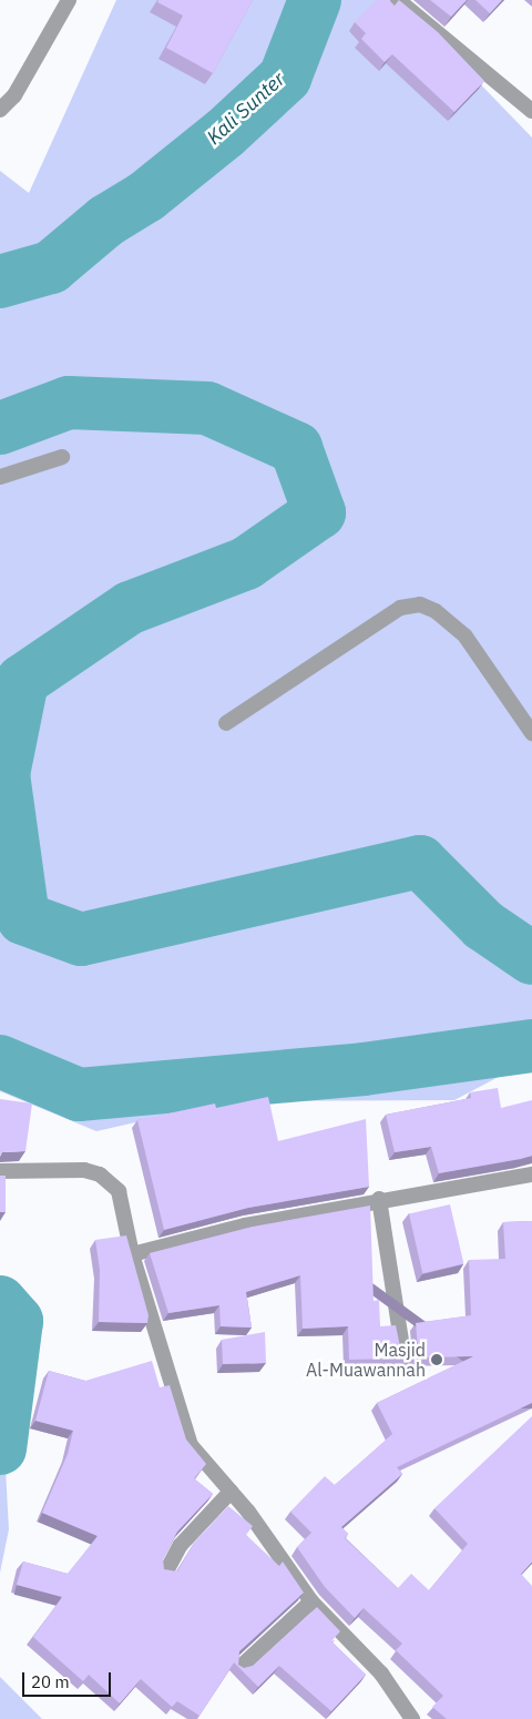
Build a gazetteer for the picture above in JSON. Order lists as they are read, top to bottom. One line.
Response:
{"water":["Kali Sunter"],"places":["Masjid Al-Muawannah"],"scale_bar":"20 m"}
